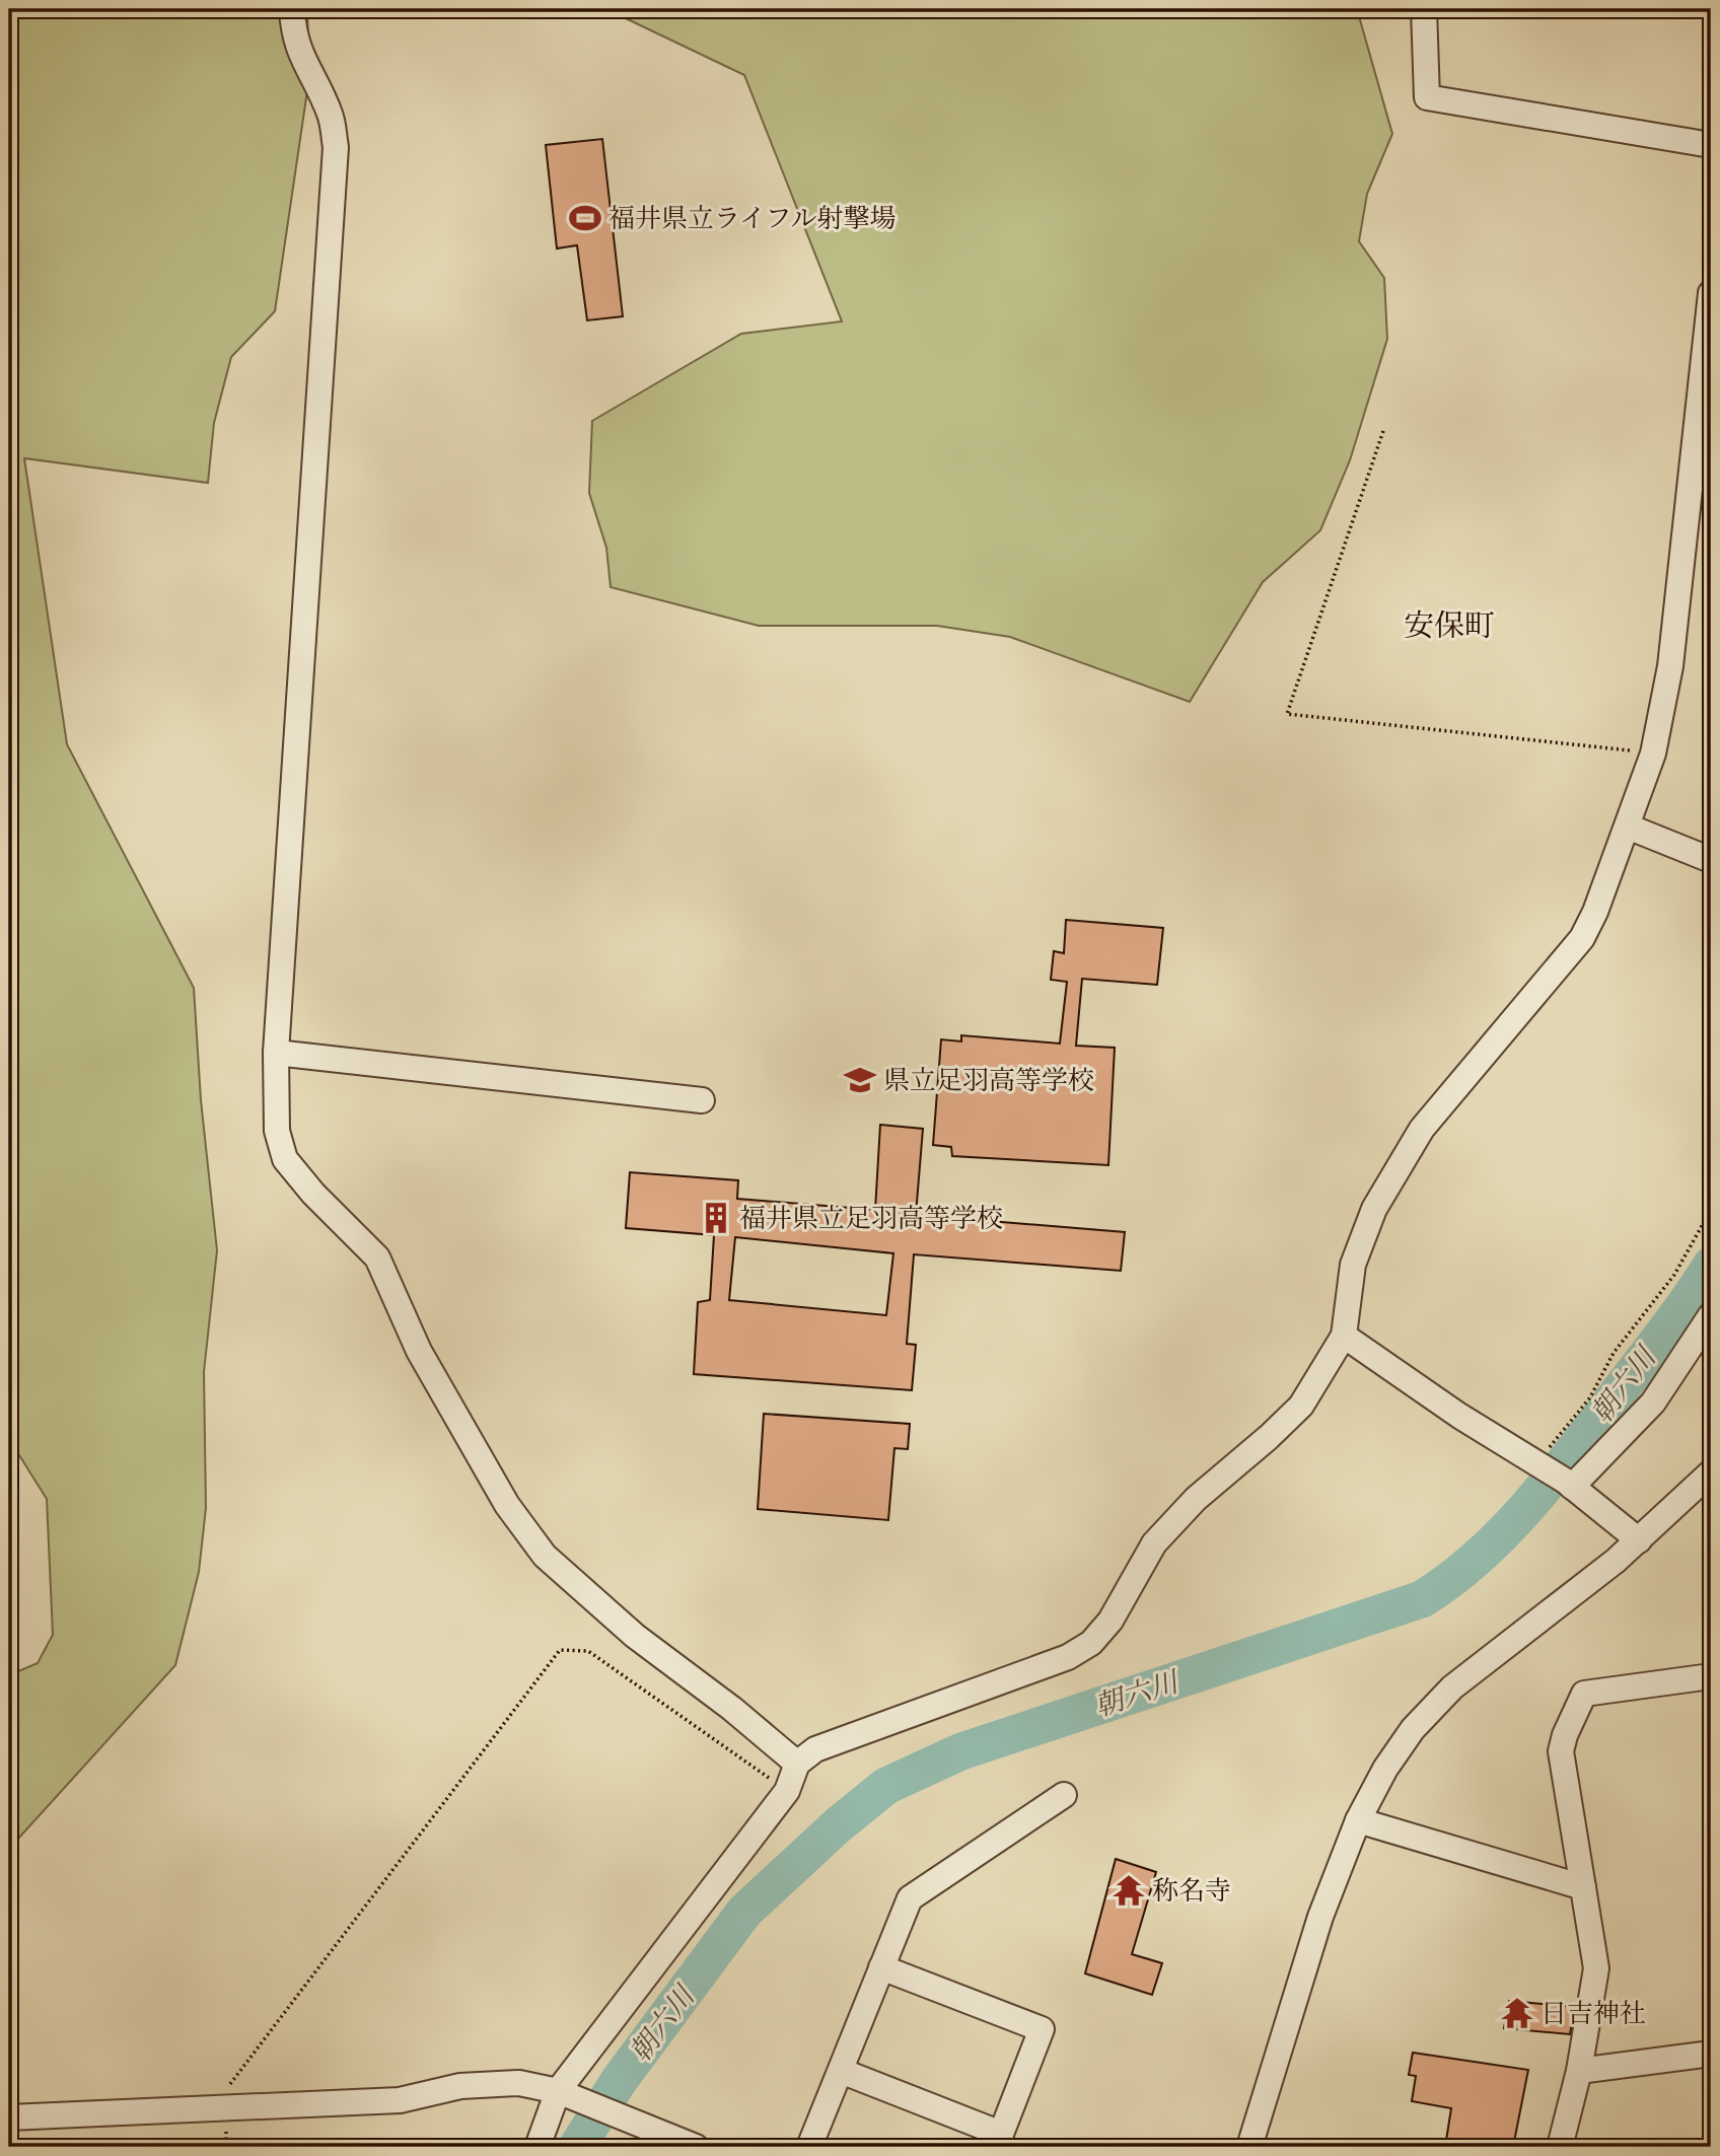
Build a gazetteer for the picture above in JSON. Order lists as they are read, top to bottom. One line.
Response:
{"districts":["安保町"],"water":["朝六川"],"places":{"sports":["福井県立ライフル射撃場"],"school or university":["県立足羽高等学校"],"building":["福井県立足羽高等学校"],"temple":["称名寺","日吉神社"]}}
